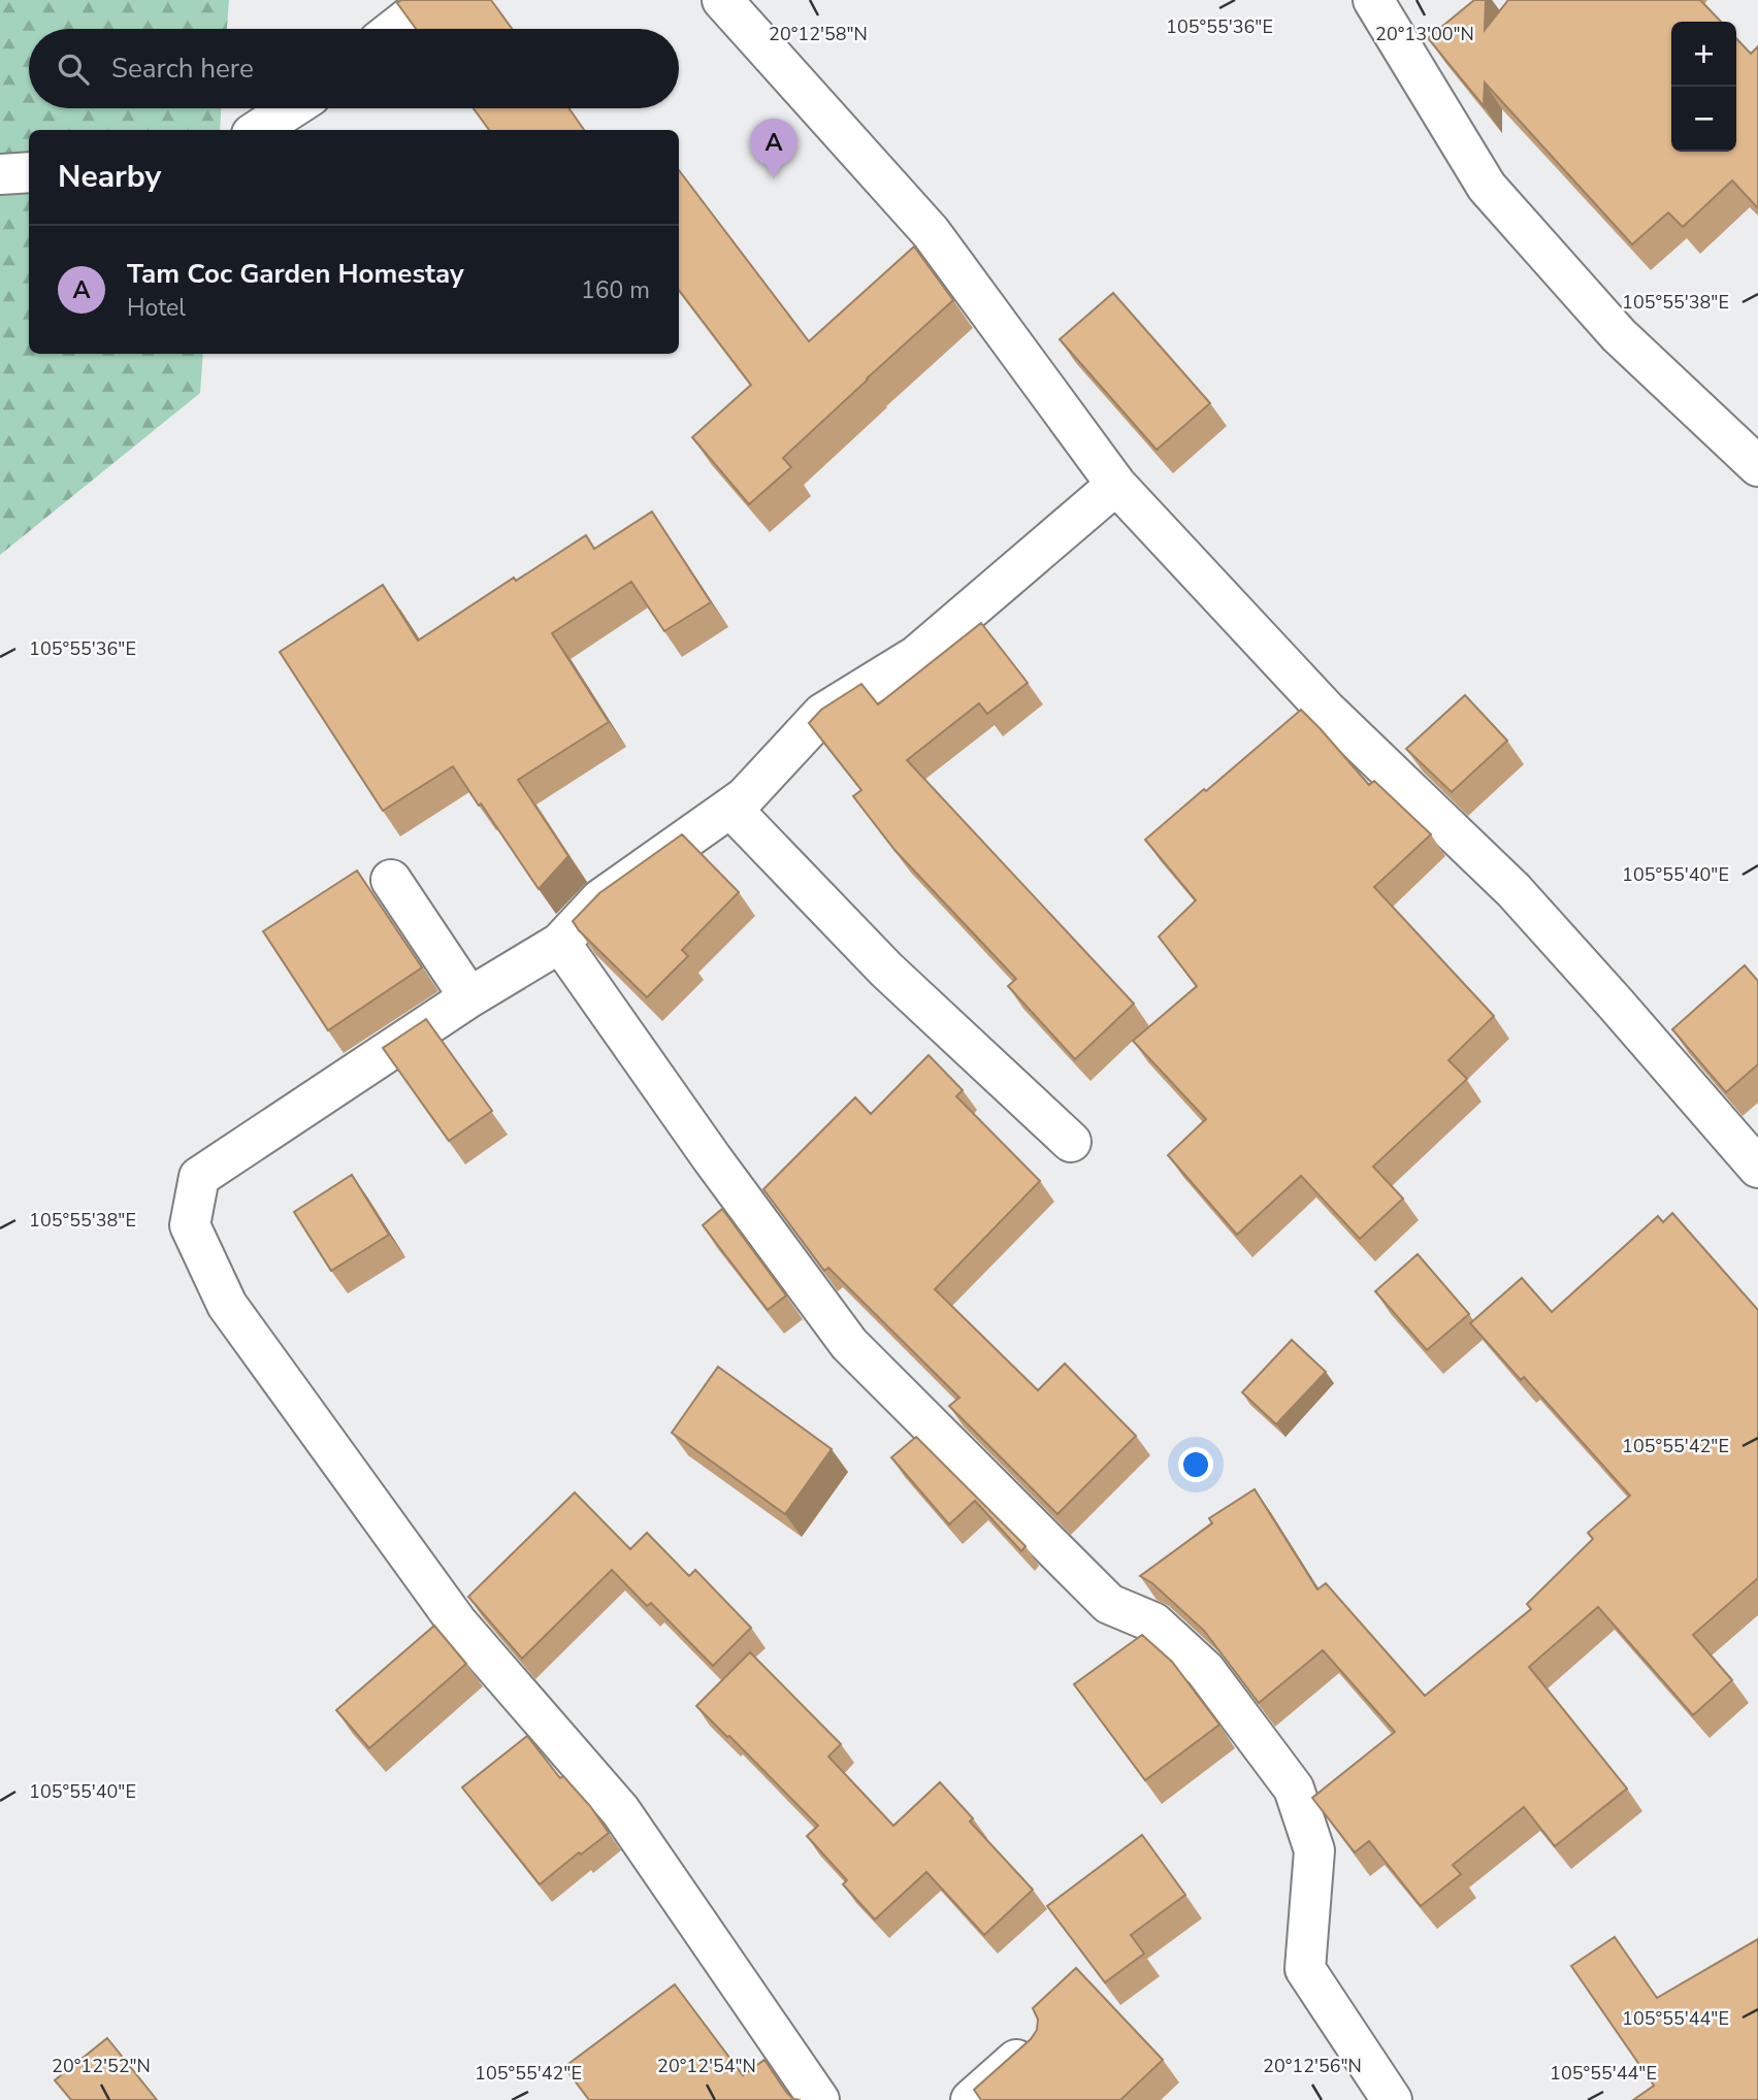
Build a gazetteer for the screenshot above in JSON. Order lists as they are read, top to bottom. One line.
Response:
{"page":{"map_buttons":["+","−"],"search":"Search here","pins":"A","heading":"Nearby","list":[{"mark":"A","name":"Tam Coc Garden Homestay","note":"Hotel","value":"160 m"}]},"coordinates":["105°55'36\"E","20°12'58\"N","20°13'00\"N","105°55'38\"E","105°55'40\"E","105°55'42\"E","105°55'44\"E","20°12'52\"N","20°12'54\"N","20°12'56\"N"]}
